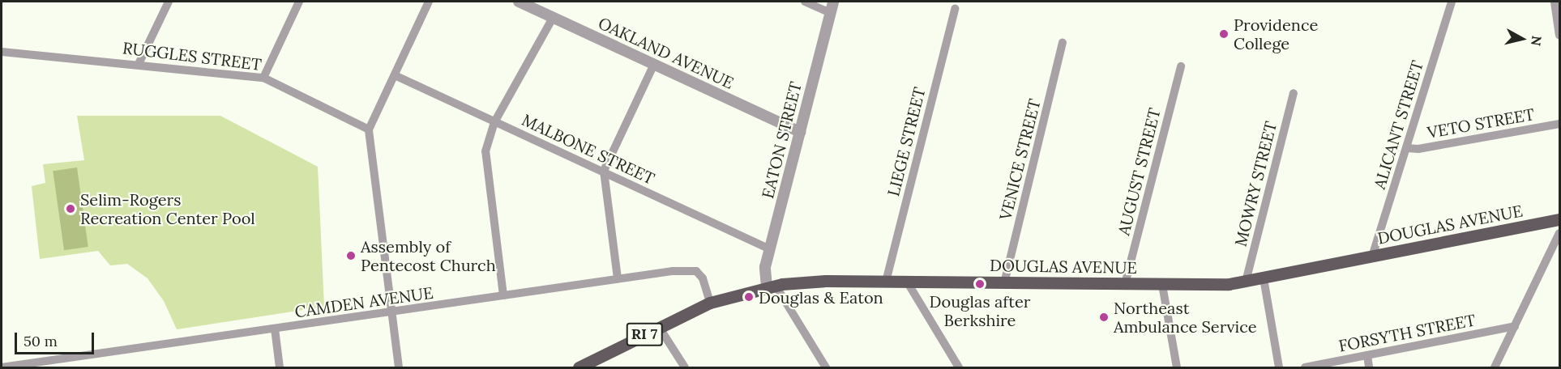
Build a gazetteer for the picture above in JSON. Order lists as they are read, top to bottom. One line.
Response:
{"streets":{"main road":["DOUGLAS AVENUE","RI 7"],"street":["OAKLAND AVENUE","RUGGLES STREET","VETO STREET","ALICANT STREET","EATON STREET","LIEGE STREET","MALBONE STREET","VENICE STREET","AUGUST STREET","MOWRY STREET","CAMDEN AVENUE","FORSYTH STREET"]},"crossings":[["OAKLAND AVENUE","EATON STREET"],["VETO STREET","ALICANT STREET"],["ALICANT STREET","DOUGLAS AVENUE"],["EATON STREET","MALBONE STREET"],["EATON STREET","DOUGLAS AVENUE"],["LIEGE STREET","DOUGLAS AVENUE"],["VENICE STREET","DOUGLAS AVENUE"],["AUGUST STREET","DOUGLAS AVENUE"],["MOWRY STREET","DOUGLAS AVENUE"],["DOUGLAS AVENUE","CAMDEN AVENUE"]],"places":["Providence College","Selim-Rogers Recreation Center Pool","Assembly of Pentecost Church","Douglas after Berkshire","Douglas & Eaton","Northeast Ambulance Service"],"scale_bar":"50 m","north":"right"}
